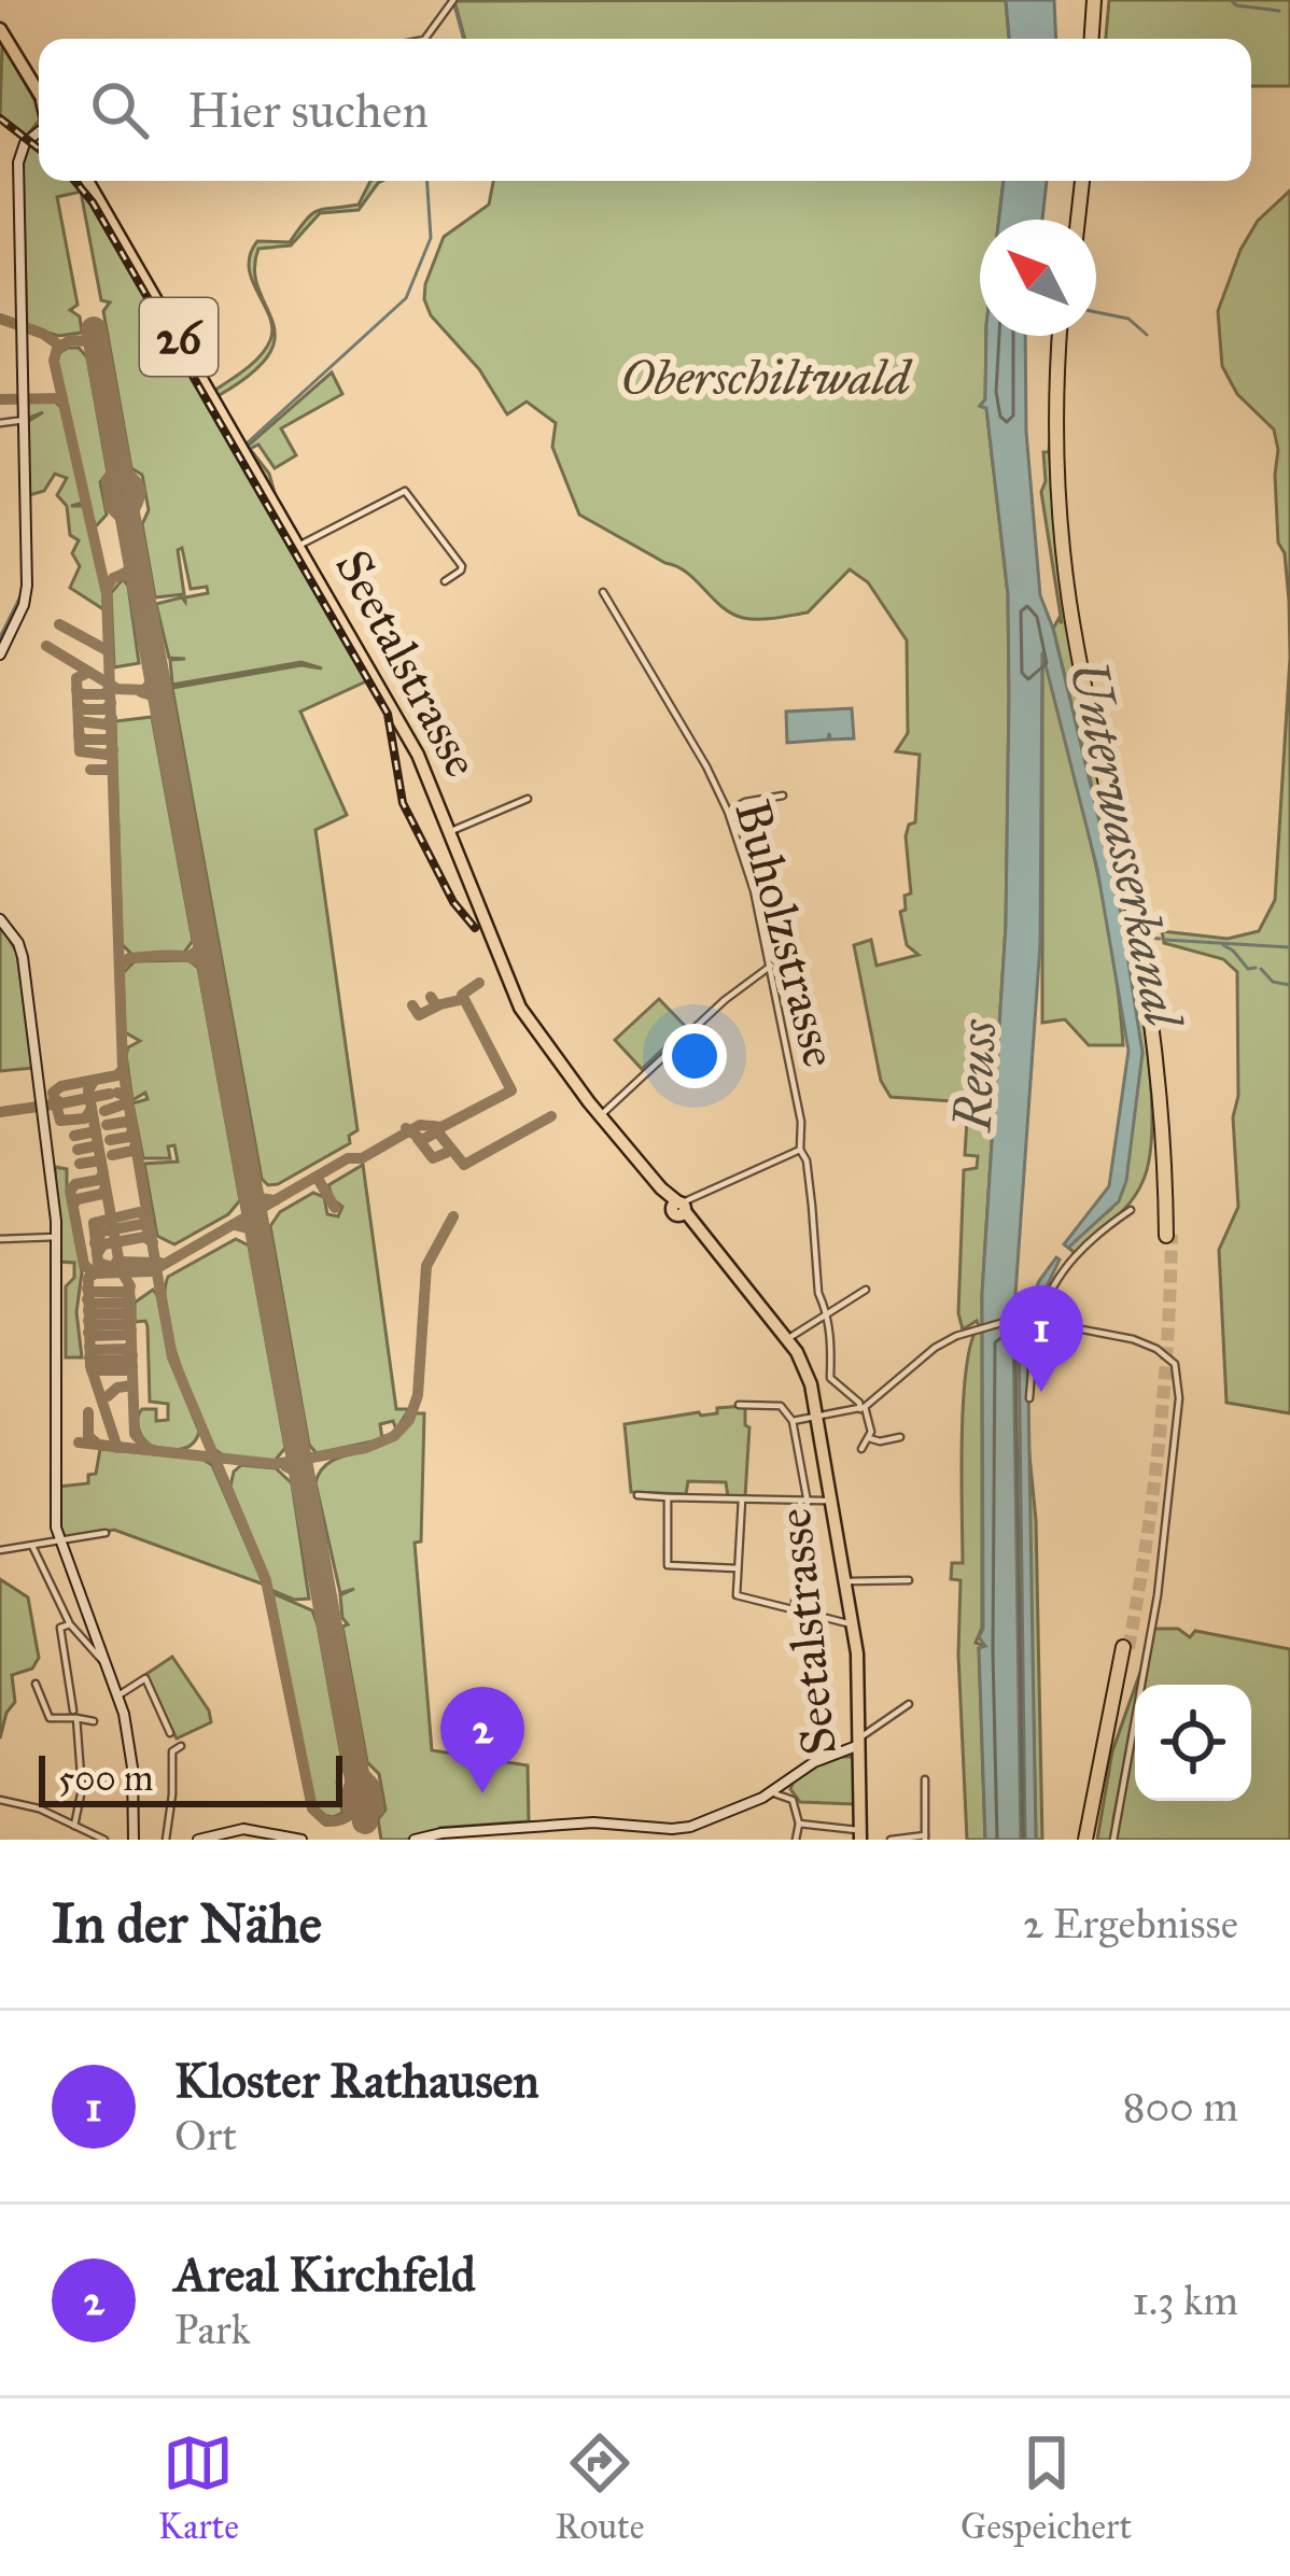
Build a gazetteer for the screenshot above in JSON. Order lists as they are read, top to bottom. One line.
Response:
{"streets":{"main road":["26","Seetalstrasse"],"street":["Buholzstrasse"]},"water":["Unterwasserkanal","Reuss"],"parks":["Oberschiltwald"],"scale_bar":"500 m","north":"top left","page":{"search":"Hier suchen","pins":["1","2"],"scale":"500 m","heading":["In der Nähe","2 Ergebnisse"],"list":[{"mark":"1","name":"Kloster Rathausen","note":"Ort","value":"800 m"},{"mark":"2","name":"Areal Kirchfeld","note":"Park","value":"1.3 km"}],"nav":["Karte","Route","Gespeichert"]}}
